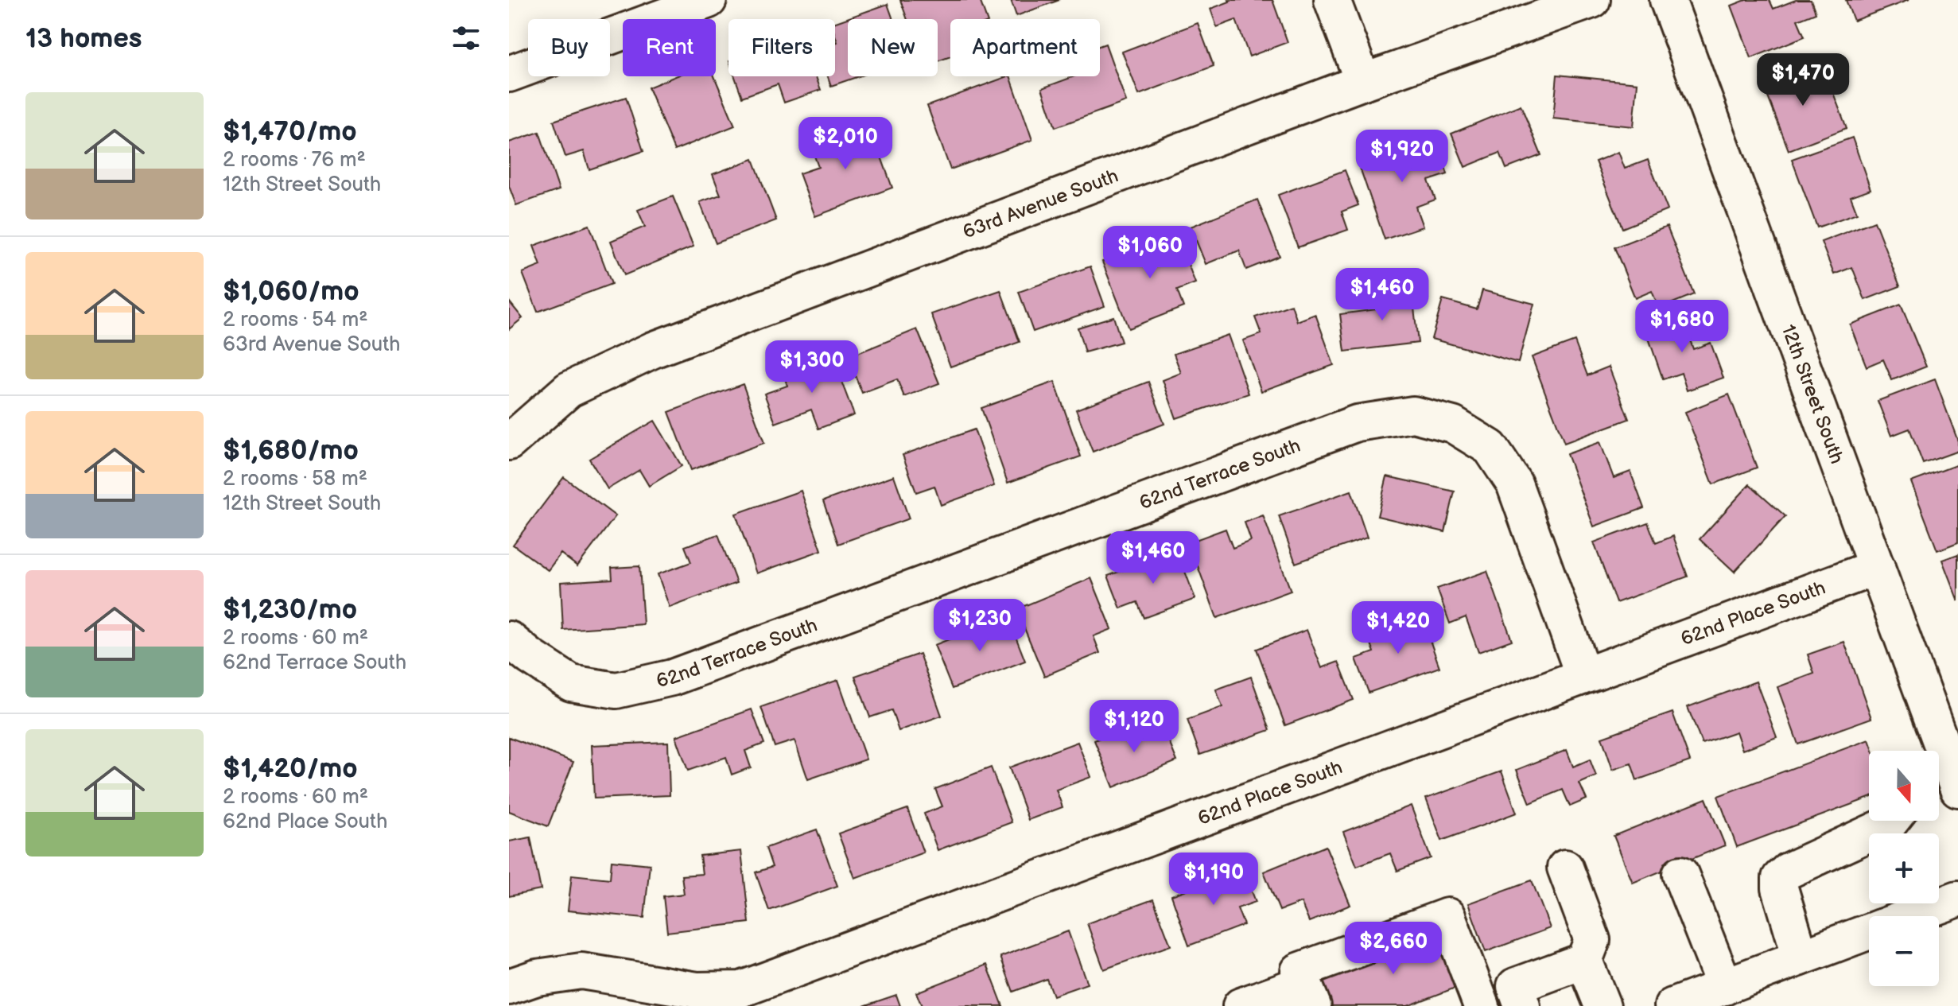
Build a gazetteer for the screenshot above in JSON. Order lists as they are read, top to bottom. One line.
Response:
{"streets":{"street":["63rd Avenue South","12th Street South","62nd Terrace South","62nd Place South"]},"crossings":[["12th Street South","62nd Place South"],["62nd Terrace South","62nd Place South"]],"north":"bottom","page":{"heading":"13 homes","chip":["Buy","Rent","Filters","New","Apartment"],"price":["$1,470","$2,010","$1,920","$1,060","$1,460","$1,680","$1,300","$1,460","$1,230","$1,420","$1,120","$1,190","$2,660"],"list":[{"name":"$1,470/mo","note":"2 rooms · 76 m² · 12th Street South"},{"name":"$1,060/mo","note":"2 rooms · 54 m² · 63rd Avenue South"},{"name":"$1,680/mo","note":"2 rooms · 58 m² · 12th Street South"},{"name":"$1,230/mo","note":"2 rooms · 60 m² · 62nd Terrace South"},{"name":"$1,420/mo","note":"2 rooms · 60 m² · 62nd Place South"}],"map_buttons":["+","−"]}}
